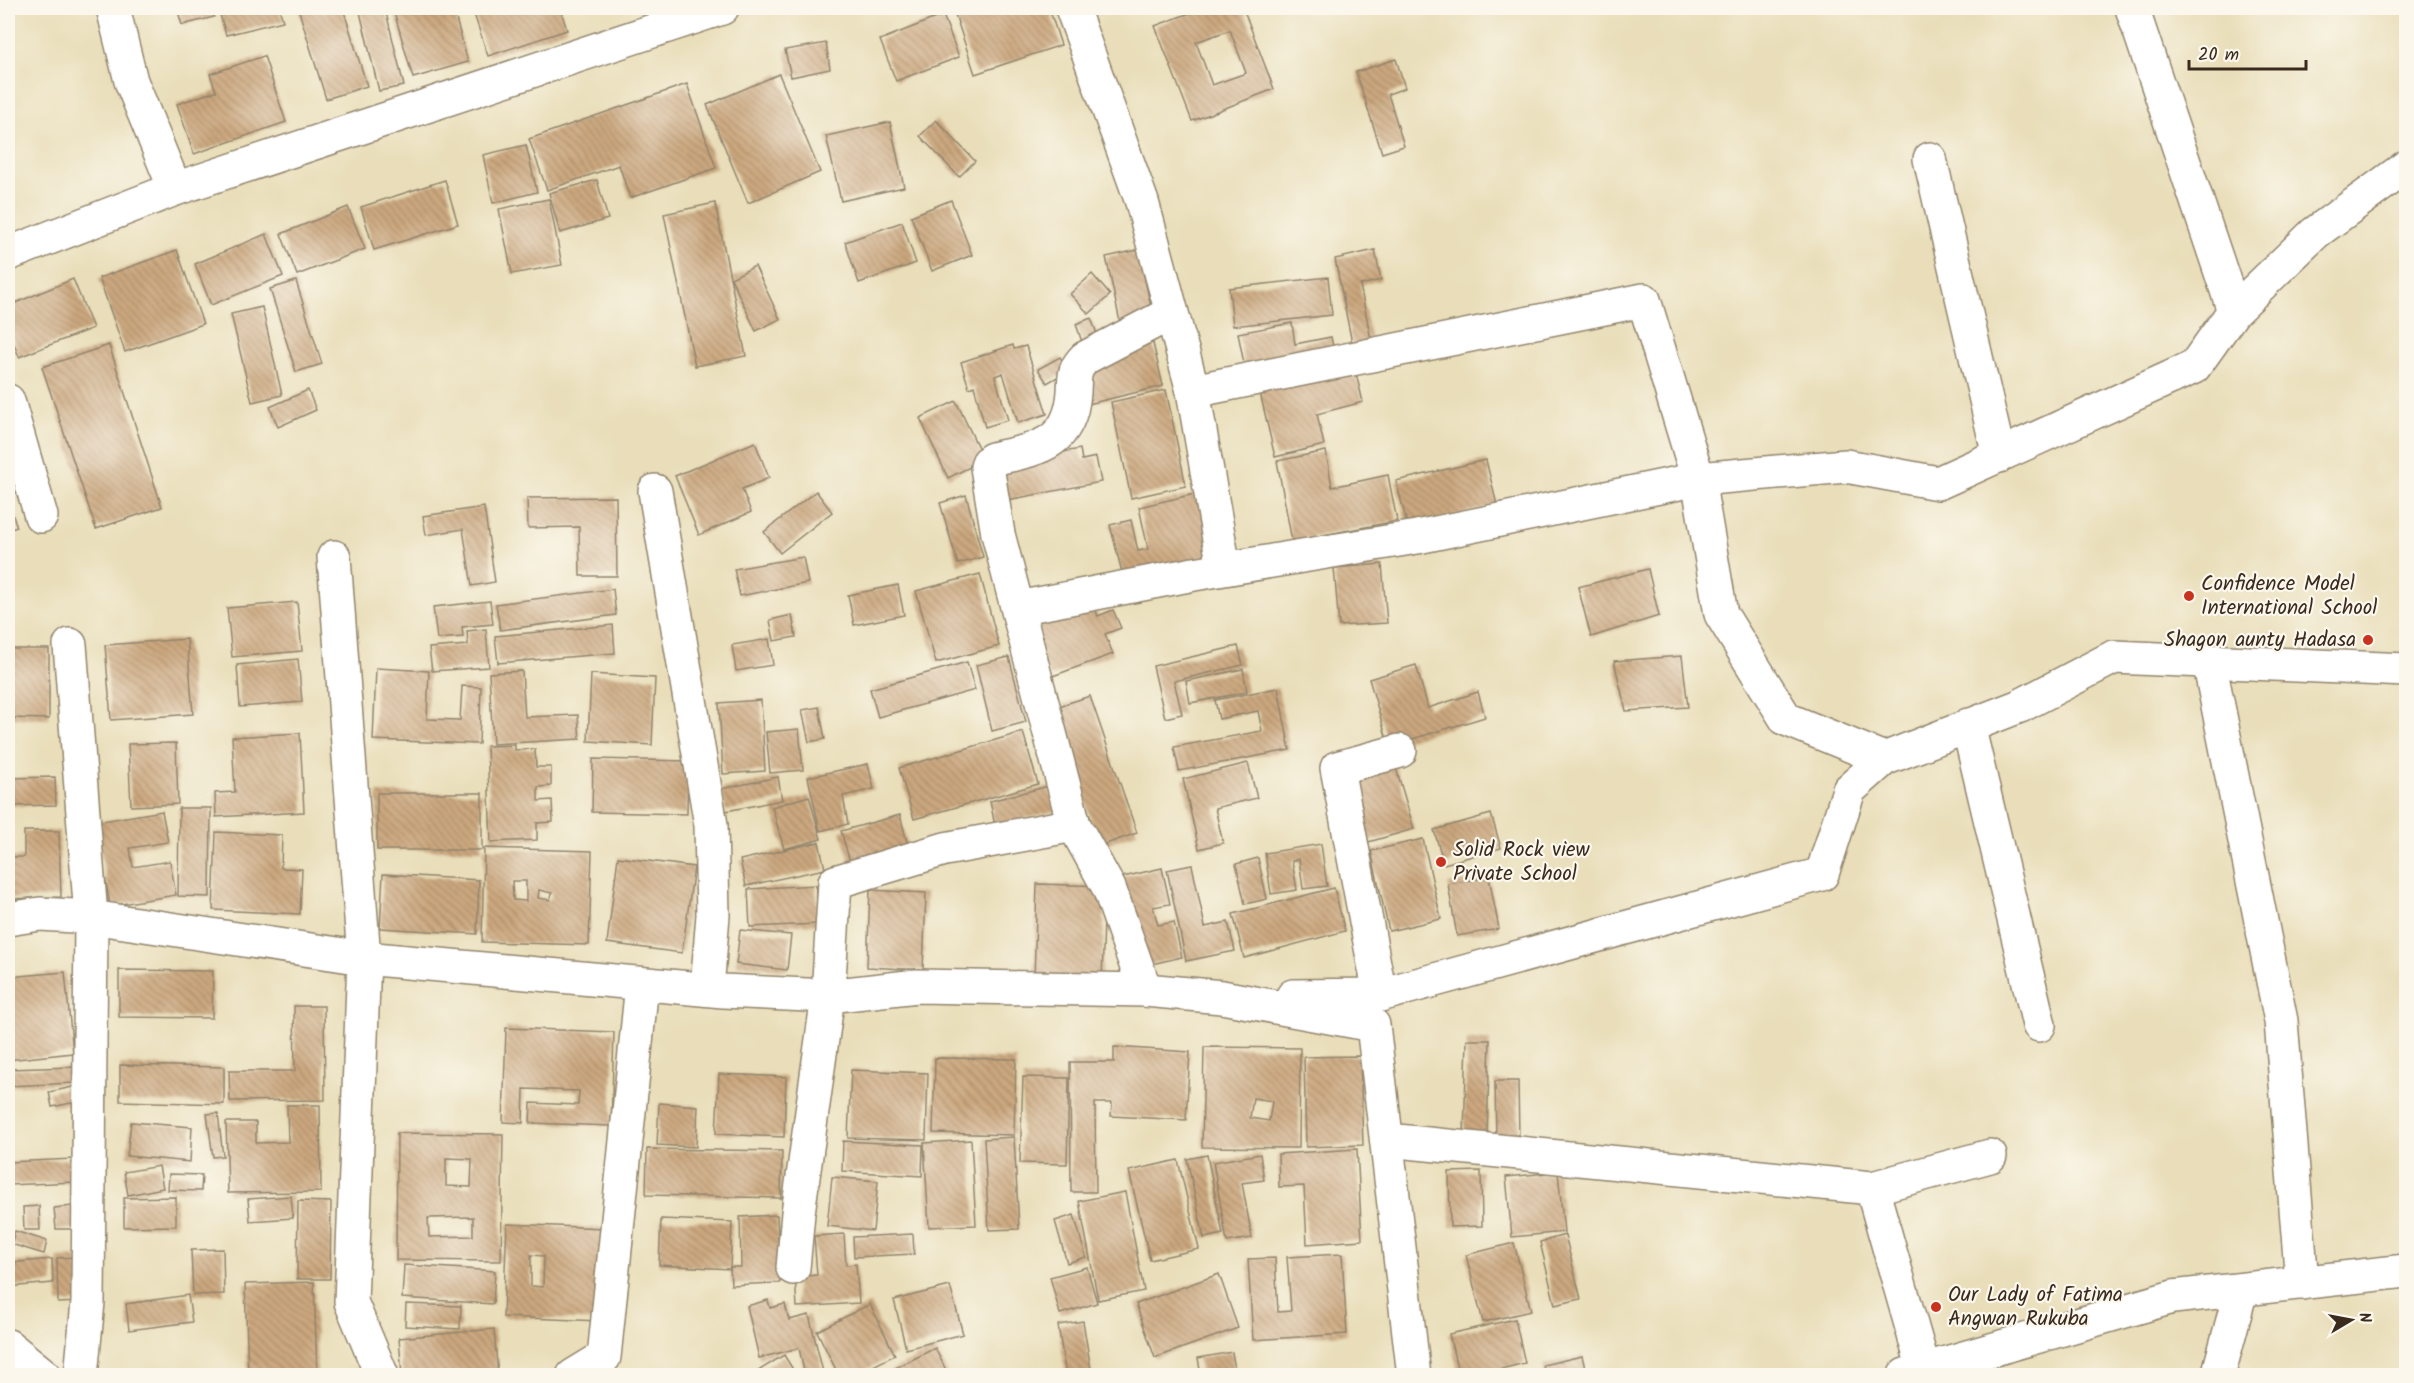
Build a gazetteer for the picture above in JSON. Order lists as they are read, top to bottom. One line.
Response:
{"places":["Confidence Model International School","Shagon aunty Hadasa","Solid Rock view Private School","Our Lady of Fatima Angwan Rukuba"],"scale_bar":"20 m","north":"right"}
